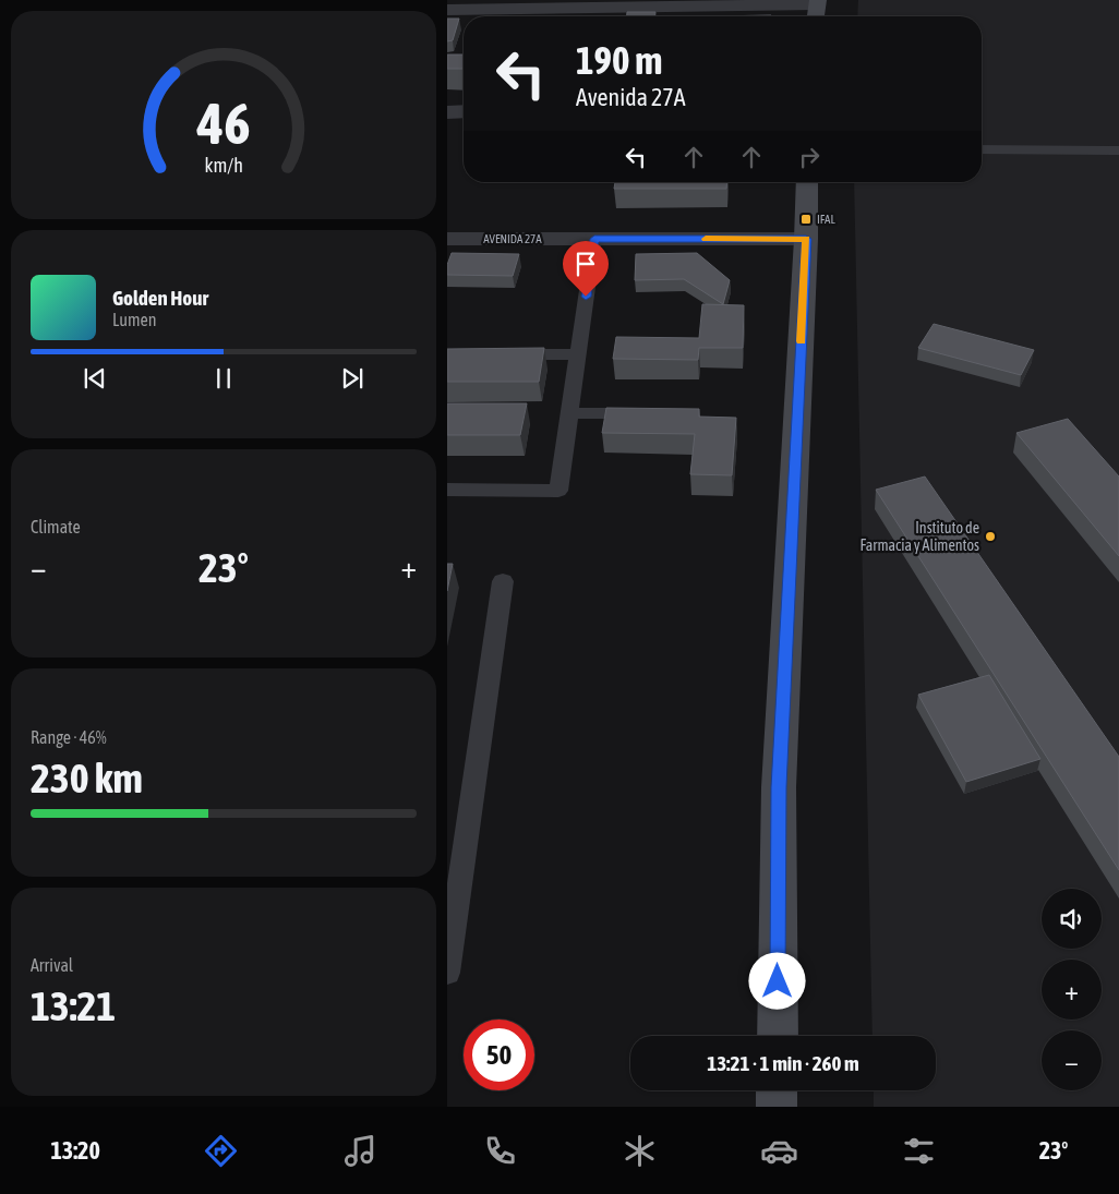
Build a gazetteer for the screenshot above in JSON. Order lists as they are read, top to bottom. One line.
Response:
{"streets":{"street":["AVENIDA 27A"]},"places":{"transit":["IFAL"],"other":["Instituto de Farmacia y Alimentos"]},"page":{"turn":["190 m","Avenida 27A"],"song":["Golden Hour","Lumen"],"tile":["Climate",["Range · 46%","230 km"],["Arrival","13:21"]],"heat":["−","23°","+"],"map_buttons":["+","−"],"limit":"50","trip":"13:21 · 1 min · 260 m","tabs":["13:20","23°"],"gauge":["46","km/h"]}}
